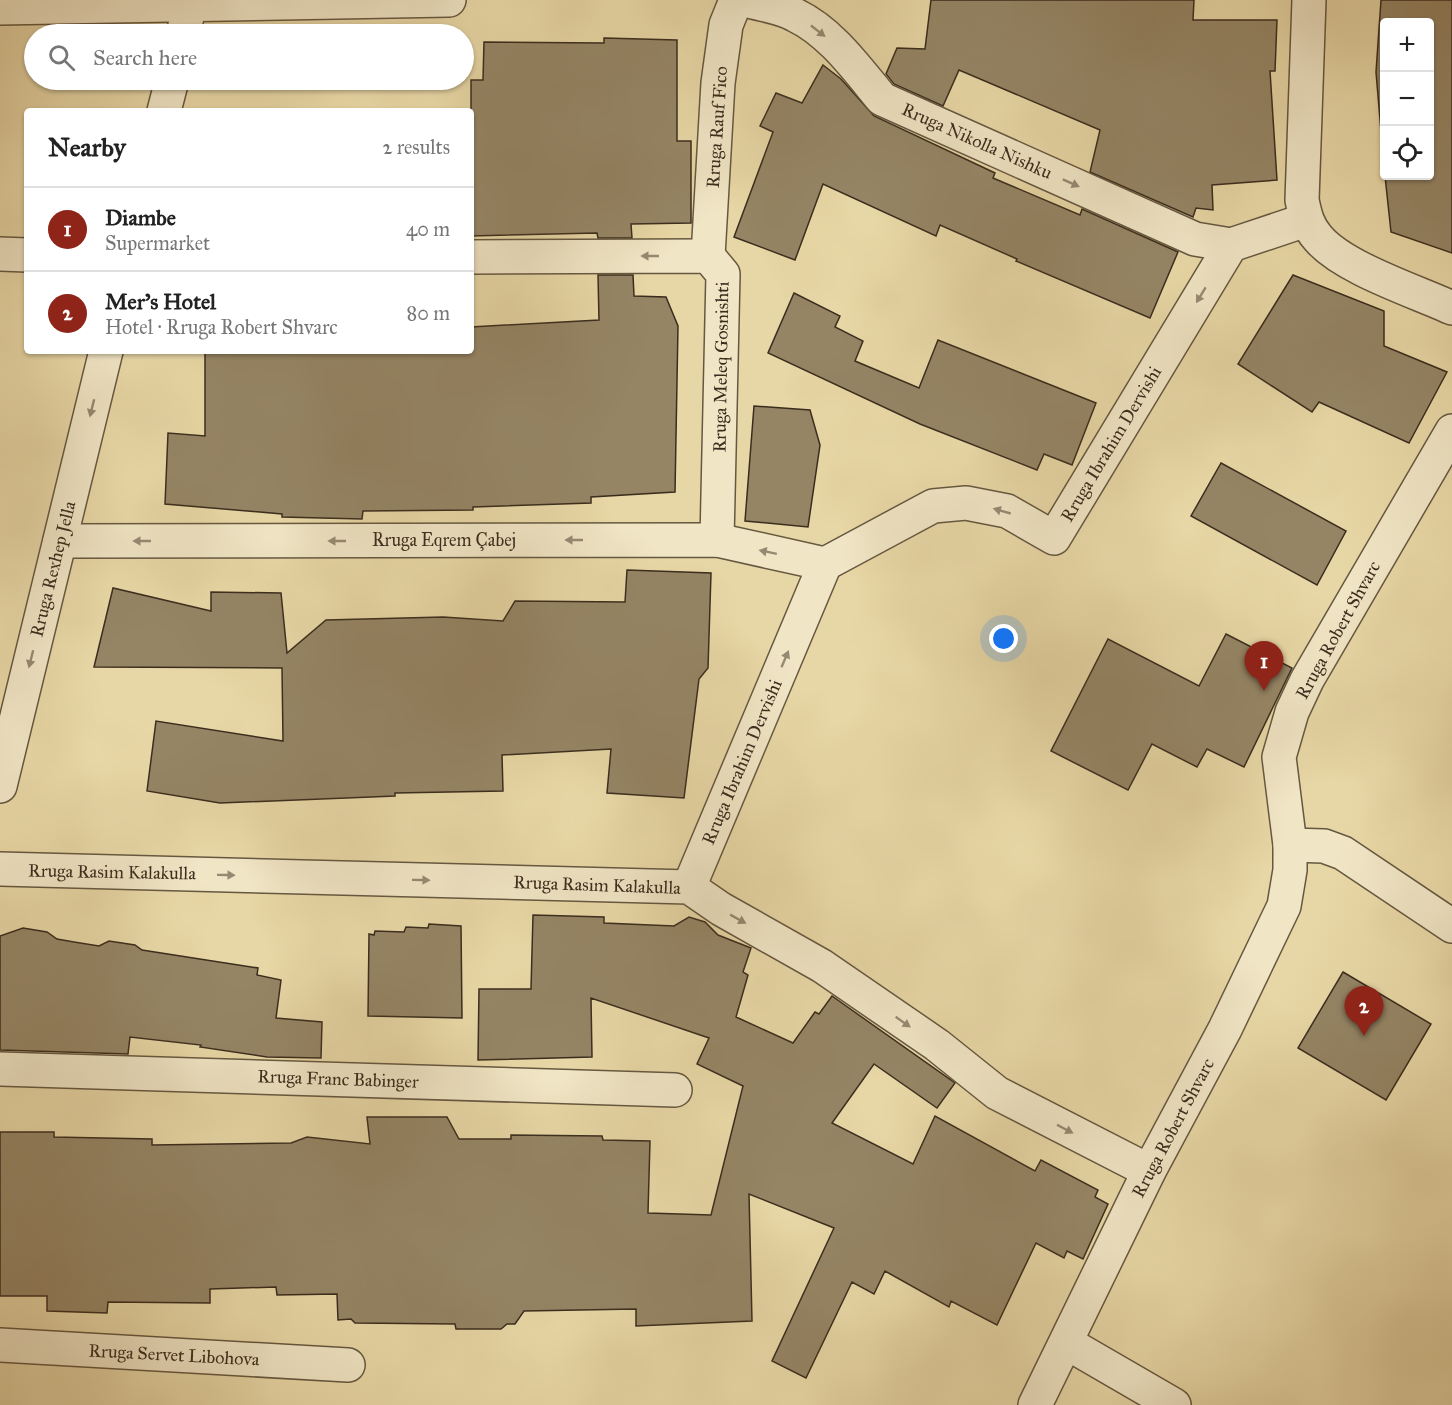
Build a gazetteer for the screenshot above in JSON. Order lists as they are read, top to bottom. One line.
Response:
{"streets":{"street":["Rruga Rauf Fico","Rruga Nikolla Nishku","Rruga Meleq Gosnishti","Rruga Ibrahim Dervishi","Rruga Eqrem Çabej","Rruga Rexhep Jella","Rruga Robert Shvarc","Rruga Rasim Kalakulla","Rruga Franc Babinger","Rruga Servet Libohova"]},"crossings":[["Rruga Rauf Fico","Rruga Meleq Gosnishti"],["Rruga Nikolla Nishku","Rruga Ibrahim Dervishi"],["Rruga Meleq Gosnishti","Rruga Eqrem Çabej"],["Rruga Ibrahim Dervishi","Rruga Eqrem Çabej"],["Rruga Ibrahim Dervishi","Rruga Rasim Kalakulla"],["Rruga Eqrem Çabej","Rruga Rexhep Jella"],["Rruga Robert Shvarc","Rruga Rasim Kalakulla"]],"one_way":["Rruga Nikolla Nishku","Rruga Meleq Gosnishti","Rruga Eqrem Çabej","Rruga Rexhep Jella","Rruga Rasim Kalakulla"],"page":{"map_buttons":["+","−"],"search":"Search here","heading":["Nearby","2 results"],"list":[{"mark":"1","name":"Diambe","note":"Supermarket","value":"40 m"},{"mark":"2","name":"Mer's Hotel","note":"Hotel · Rruga Robert Shvarc","value":"80 m"}],"pins":["1","2"]}}
